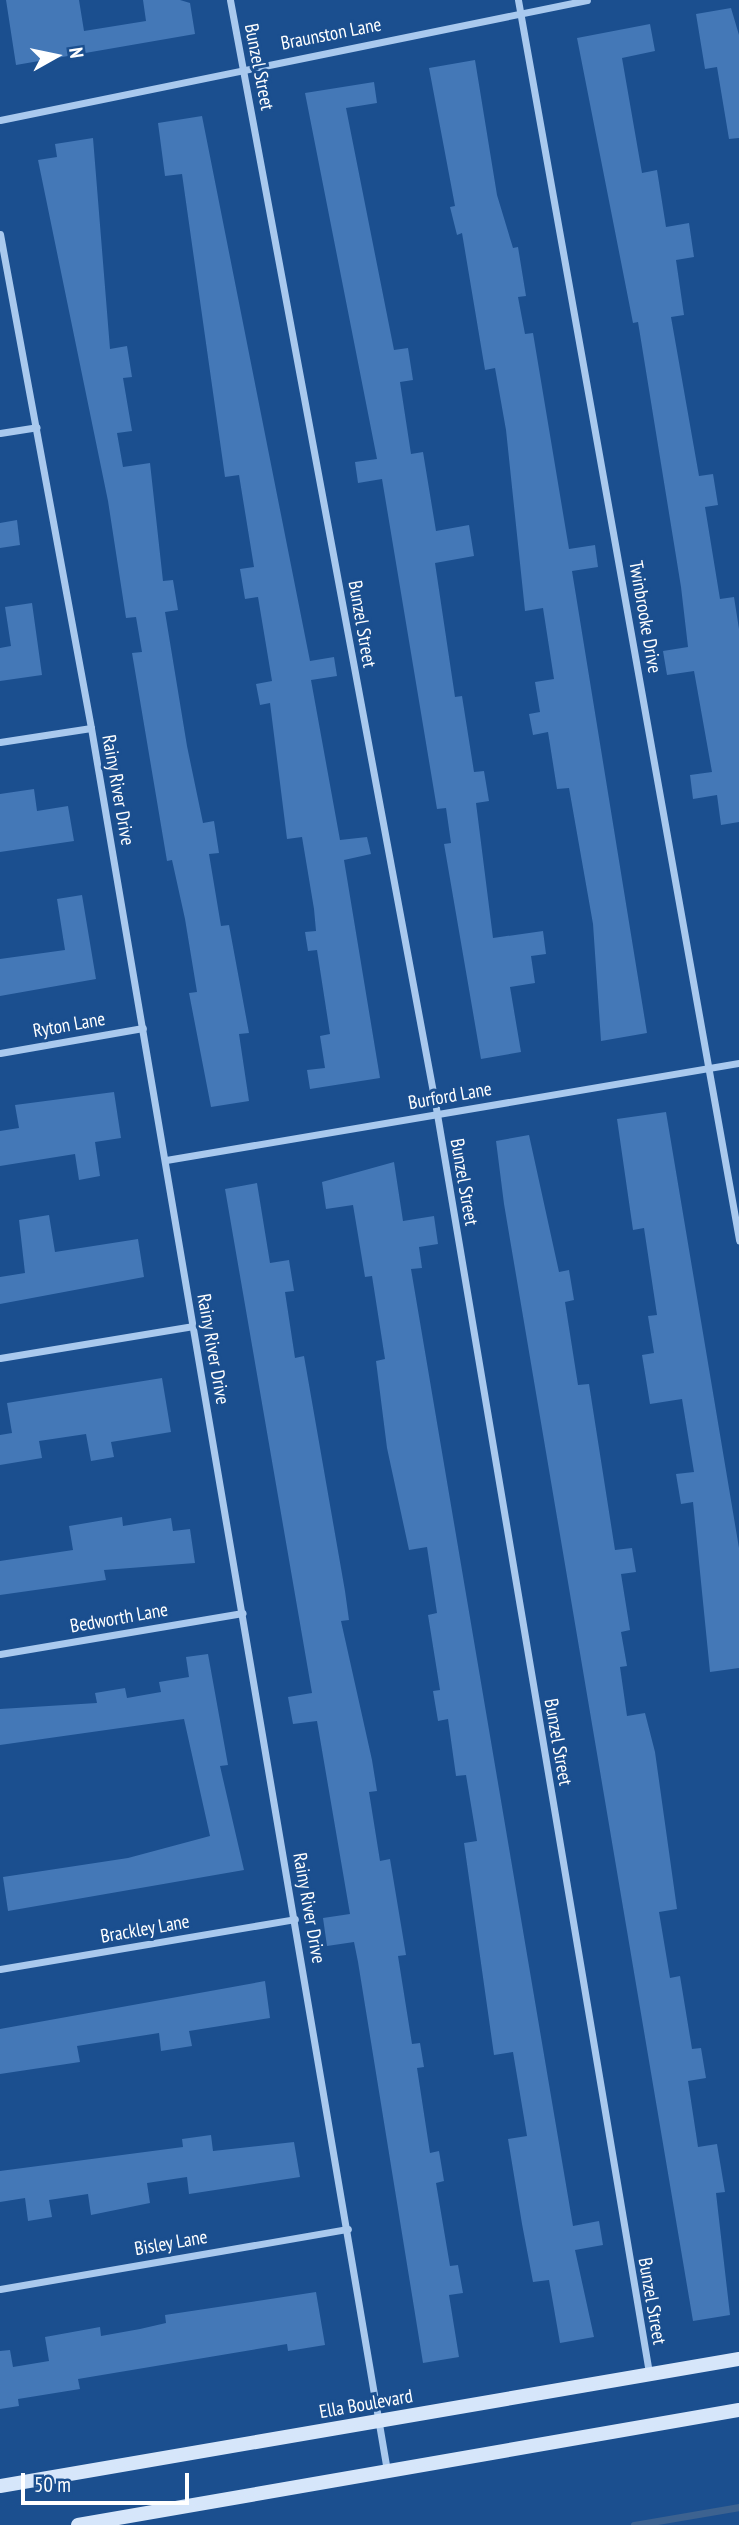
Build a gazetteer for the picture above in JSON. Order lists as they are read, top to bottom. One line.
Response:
{"streets":{"main road":["Ella Boulevard"],"street":["Braunston Lane","Bunzel Street","Twinbrooke Drive","Rainy River Drive","Ryton Lane","Burford Lane","Bedworth Lane","Brackley Lane","Bisley Lane"]},"crossings":[["Braunston Lane","Bunzel Street"],["Braunston Lane","Twinbrooke Drive"],["Bunzel Street","Burford Lane"],["Bunzel Street","Ella Boulevard"],["Twinbrooke Drive","Burford Lane"],["Rainy River Drive","Ryton Lane"],["Rainy River Drive","Burford Lane"],["Rainy River Drive","Bedworth Lane"],["Rainy River Drive","Brackley Lane"],["Rainy River Drive","Bisley Lane"],["Rainy River Drive","Ella Boulevard"]],"scale_bar":"50 m","north":"right"}
